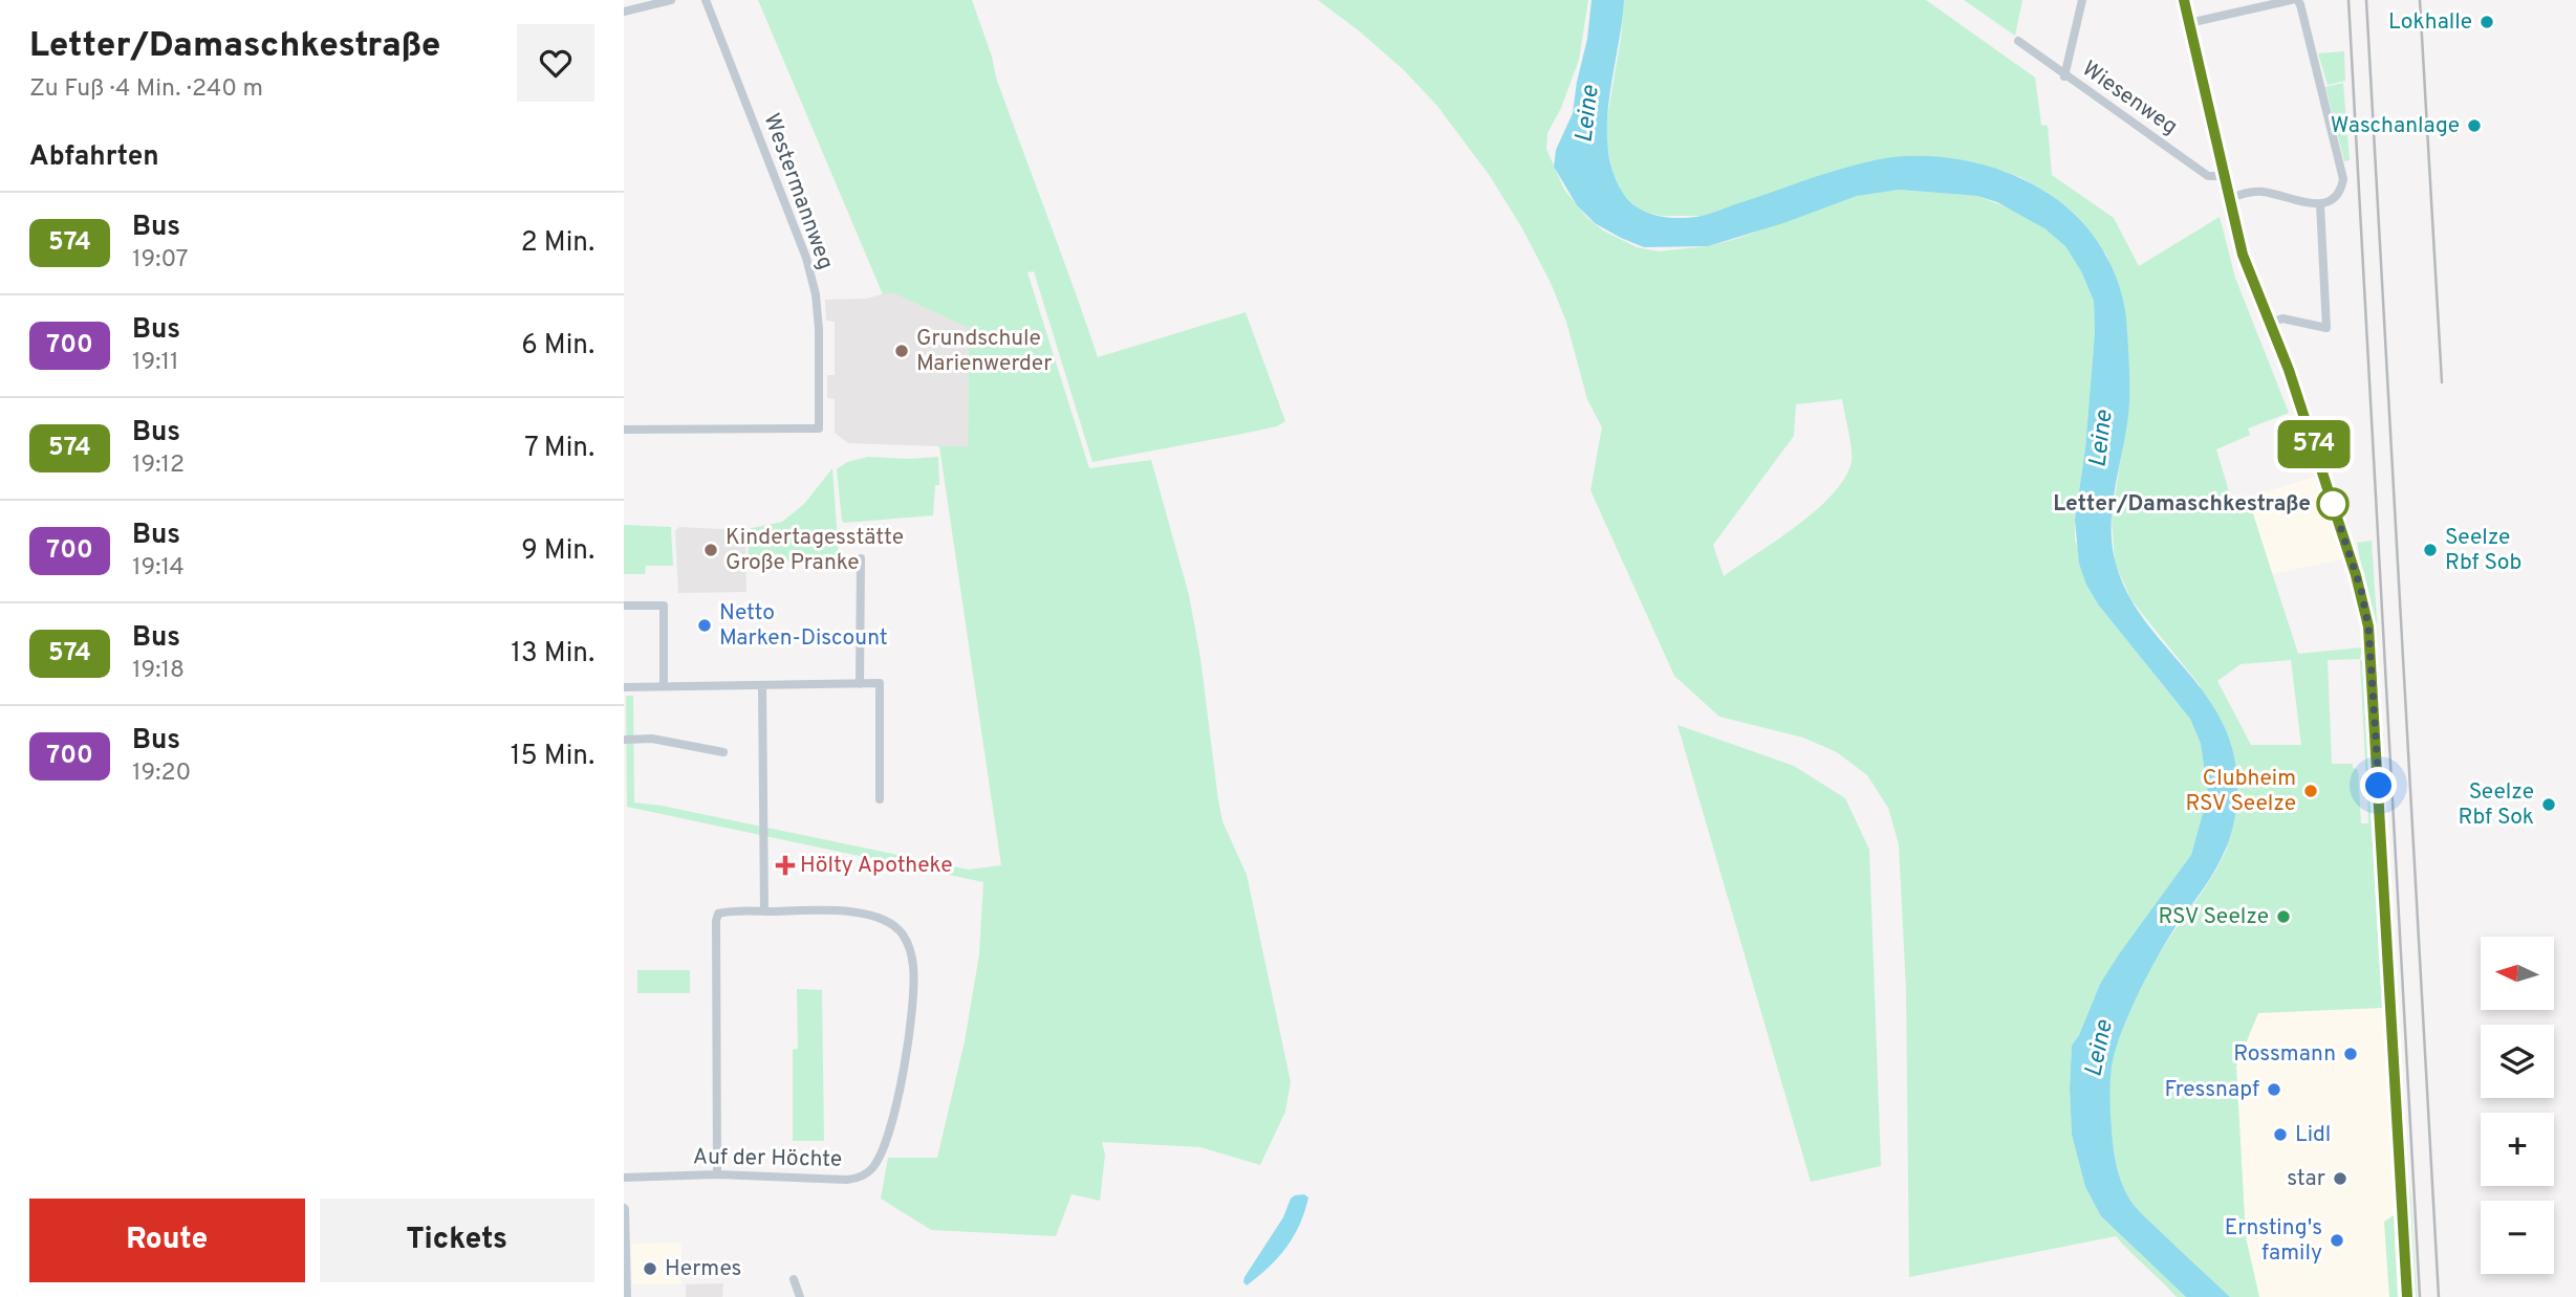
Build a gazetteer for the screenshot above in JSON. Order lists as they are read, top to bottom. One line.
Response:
{"streets":{"street":["Wiesenweg","Westermannweg","Auf der Höchte"]},"water":["Leine"],"places":{"other":["Lokhalle","Waschanlage","Grundschule Marienwerder","Letter/Damaschkestraße","Kindertagesstätte Große Pranke","Seelze Rbf Sob","Netto Marken-Discount","Clubheim RSV Seelze","Seelze Rbf Sok","RSV Seelze","Rossmann","Fressnapf","Lidl","star","Ernsting's family","Hermes"],"health":["Hölty Apotheke"]},"lines":["bus line 574"],"north":"left","page":{"heading":[["Letter/Damaschkestraße","Zu Fuß · 4 Min. · 240 m"],"Abfahrten"],"on_map":"574","list":[{"mark":"574","name":"Bus","note":"19:07","value":"2 Min."},{"mark":"700","name":"Bus","note":"19:11","value":"6 Min."},{"mark":"574","name":"Bus","note":"19:12","value":"7 Min."},{"mark":"700","name":"Bus","note":"19:14","value":"9 Min."},{"mark":"574","name":"Bus","note":"19:18","value":"13 Min."},{"mark":"700","name":"Bus","note":"19:20","value":"15 Min."}],"map_buttons":["+","−"],"buttons":["Route","Tickets"]}}
